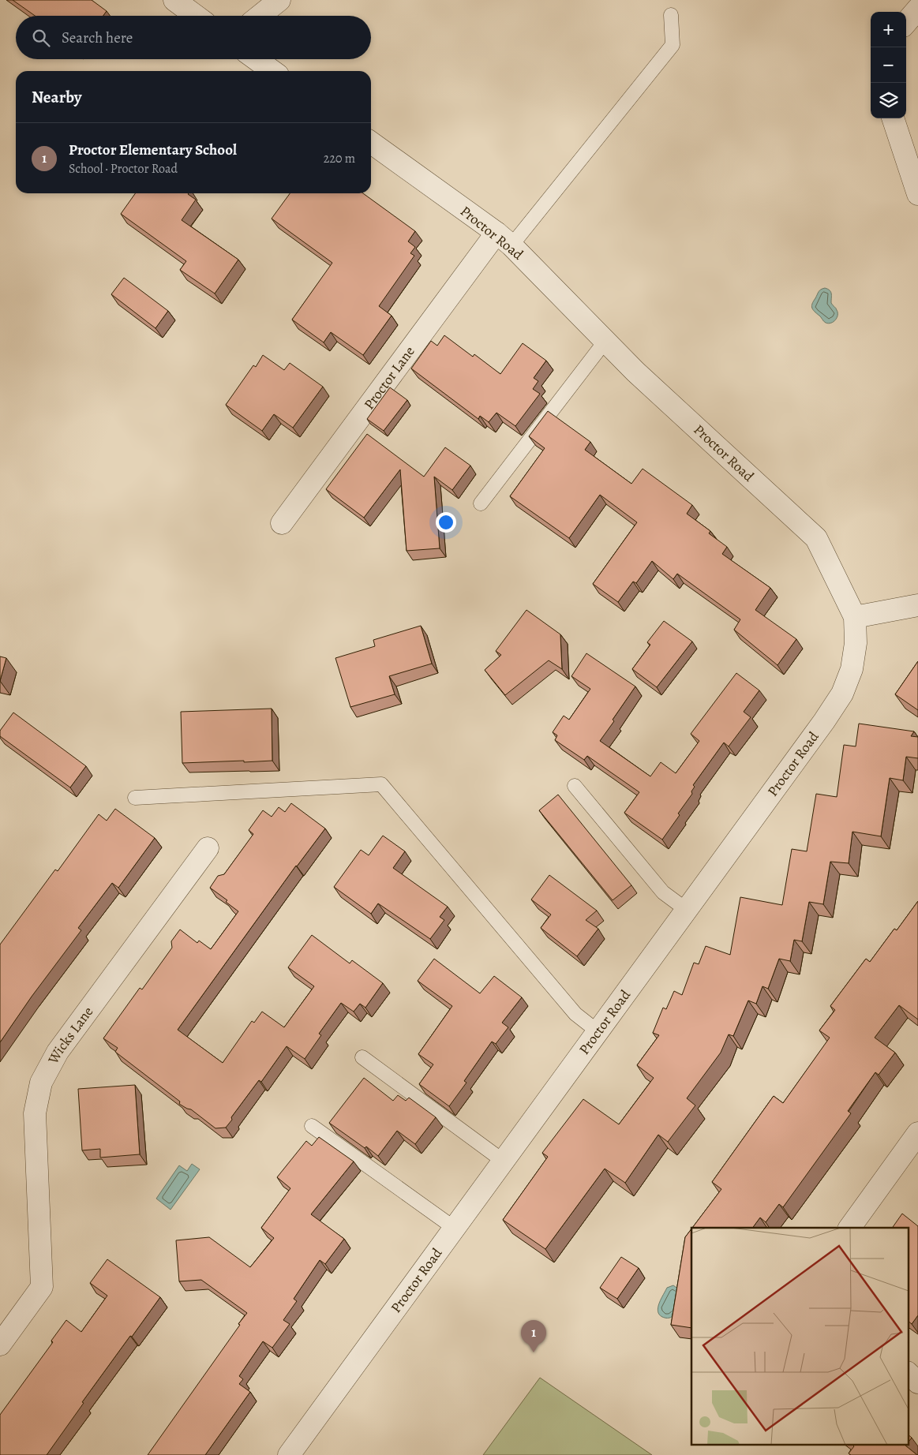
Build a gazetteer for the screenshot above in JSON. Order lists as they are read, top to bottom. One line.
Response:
{"streets":{"street":["Proctor Road","Proctor Lane","Wicks Lane"]},"crossings":[["Proctor Road","Proctor Lane"]],"page":{"map_buttons":["+","−"],"search":"Search here","heading":"Nearby","list":[{"mark":"1","name":"Proctor Elementary School","note":"School · Proctor Road","value":"220 m"}],"pins":"1"}}
